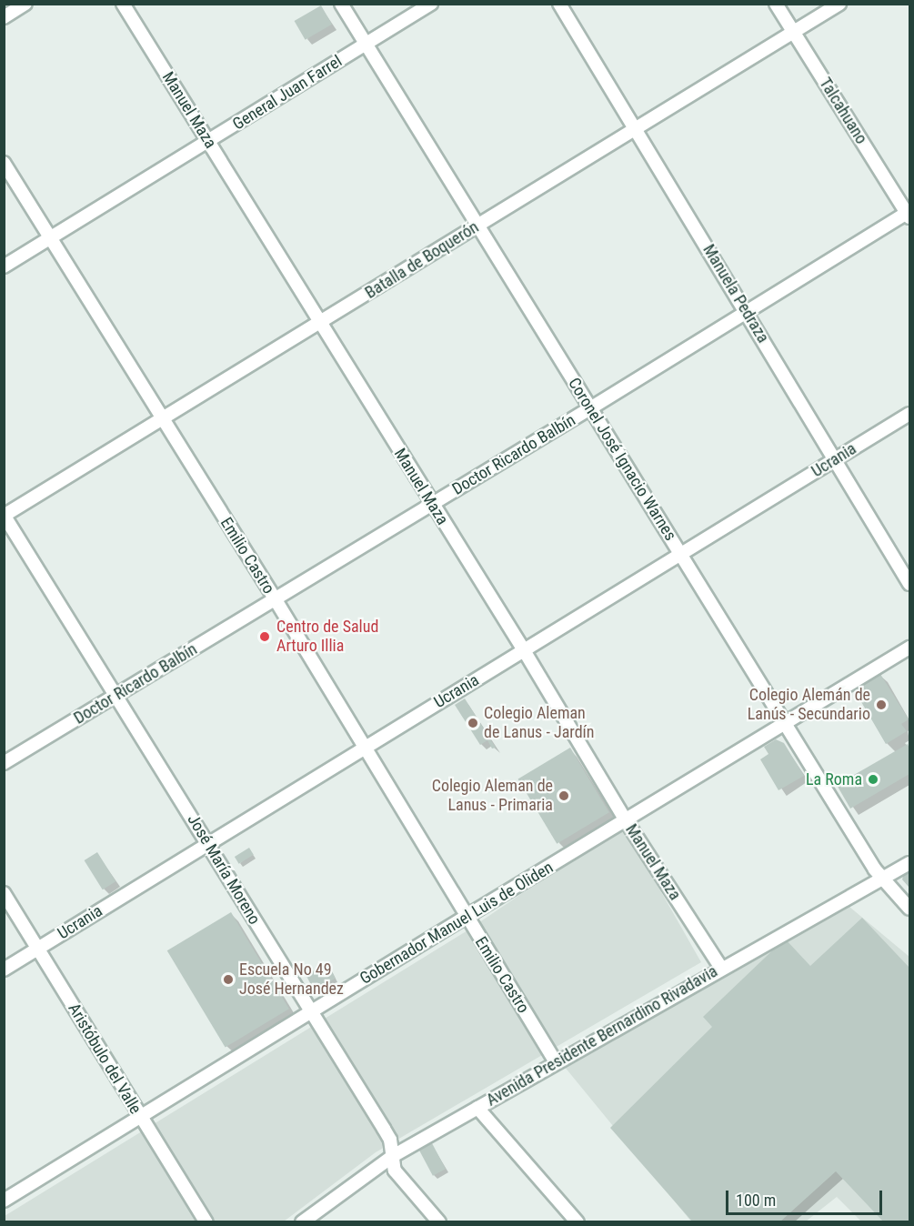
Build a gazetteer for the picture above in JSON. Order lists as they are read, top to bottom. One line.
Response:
{"streets":{"street":["General Juan Farrel","Manuel Maza","Talcahuano","Batalla de Boquerón","Manuela Pedraza","Doctor Ricardo Balbín","Coronel José Ignacio Warnes","Ucrania","Emilio Castro","José María Moreno","Gobernador Manuel Luis de Oliden","Avenida Presidente Bernardino Rivadavia","Aristóbulo del Valle"]},"crossings":[["General Juan Farrel","Manuel Maza"],["General Juan Farrel","Coronel José Ignacio Warnes"],["General Juan Farrel","Emilio Castro"],["Manuel Maza","Batalla de Boquerón"],["Manuel Maza","Doctor Ricardo Balbín"],["Manuel Maza","Ucrania"],["Manuel Maza","Gobernador Manuel Luis de Oliden"],["Manuel Maza","Avenida Presidente Bernardino Rivadavia"],["Talcahuano","Batalla de Boquerón"],["Talcahuano","Doctor Ricardo Balbín"],["Batalla de Boquerón","Manuela Pedraza"],["Batalla de Boquerón","Coronel José Ignacio Warnes"],["Batalla de Boquerón","Emilio Castro"],["Batalla de Boquerón","José María Moreno"],["Manuela Pedraza","Doctor Ricardo Balbín"],["Manuela Pedraza","Ucrania"],["Doctor Ricardo Balbín","Coronel José Ignacio Warnes"],["Doctor Ricardo Balbín","Emilio Castro"],["Doctor Ricardo Balbín","José María Moreno"],["Coronel José Ignacio Warnes","Ucrania"],["Coronel José Ignacio Warnes","Gobernador Manuel Luis de Oliden"],["Coronel José Ignacio Warnes","Avenida Presidente Bernardino Rivadavia"],["Ucrania","Emilio Castro"],["Ucrania","José María Moreno"],["Ucrania","Aristóbulo del Valle"],["Emilio Castro","Gobernador Manuel Luis de Oliden"],["Emilio Castro","Avenida Presidente Bernardino Rivadavia"],["José María Moreno","Gobernador Manuel Luis de Oliden"],["José María Moreno","Avenida Presidente Bernardino Rivadavia"],["Gobernador Manuel Luis de Oliden","Aristóbulo del Valle"]],"places":["Centro de Salud Arturo Illia","Colegio Alemán de Lanús - Secundario","Colegio Aleman de Lanus - Jardín","La Roma","Colegio Aleman de Lanus - Primaria","Escuela No 49 José Hernandez"],"scale_bar":"100 m"}
